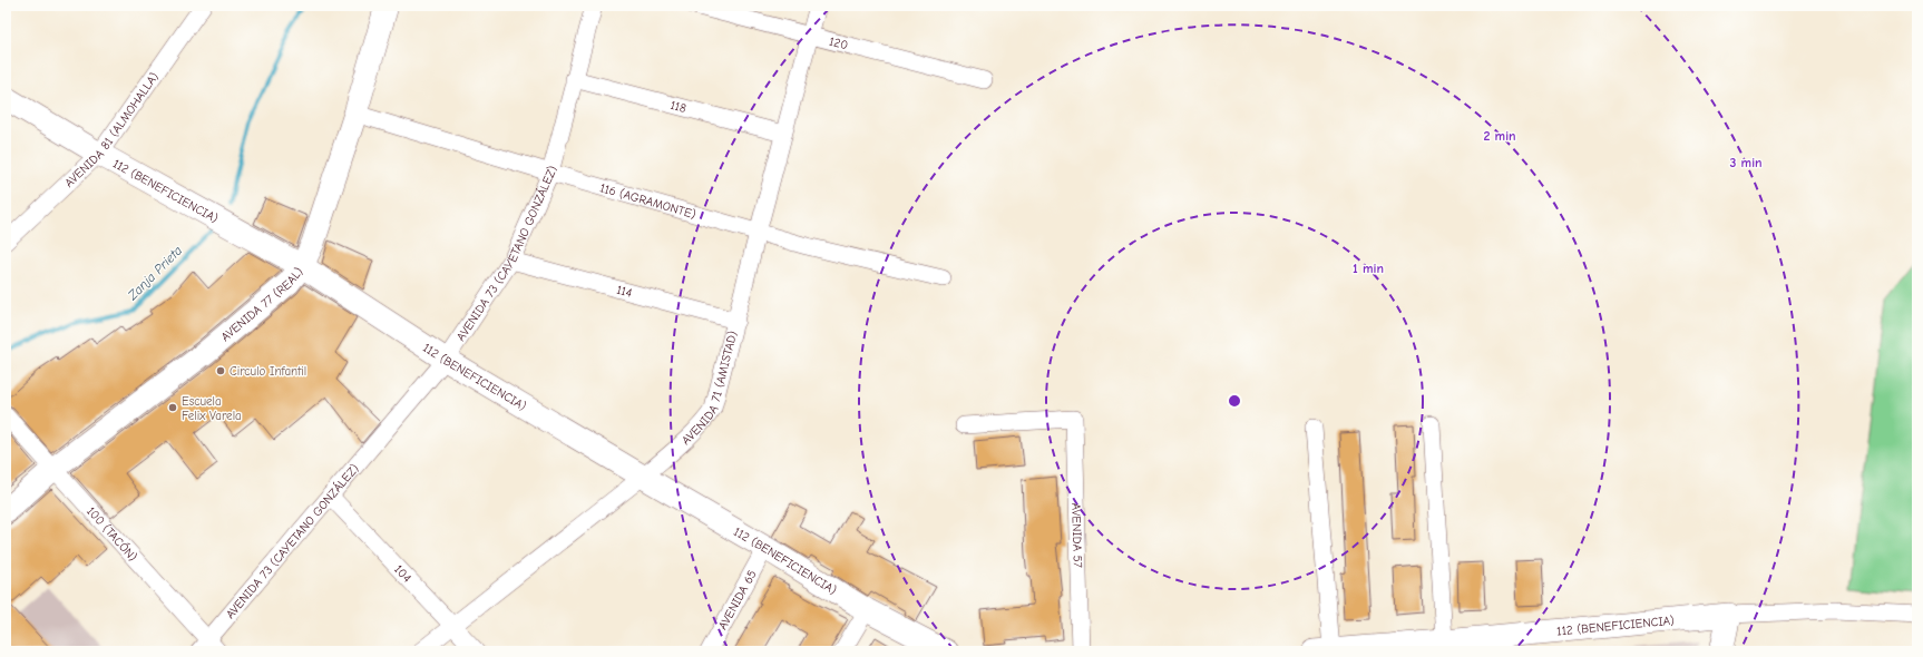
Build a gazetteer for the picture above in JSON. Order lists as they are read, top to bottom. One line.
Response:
{"streets":{"street":["120","118","AVENIDA 81 (ALMOHALLA)","112 (BENEFICIENCIA)","116 (AGRAMONTE)","AVENIDA 73 (CAYETANO GONZÁLEZ)","114","AVENIDA 77 (REAL)","AVENIDA 71 (AMISTAD)","100 (TACÓN)","AVENIDA 57","104","AVENIDA 65"]},"crossings":[["120","AVENIDA 71 (AMISTAD)"],["118","AVENIDA 73 (CAYETANO GONZÁLEZ)"],["118","AVENIDA 71 (AMISTAD)"],["AVENIDA 81 (ALMOHALLA)","112 (BENEFICIENCIA)"],["112 (BENEFICIENCIA)","AVENIDA 73 (CAYETANO GONZÁLEZ)"],["112 (BENEFICIENCIA)","AVENIDA 77 (REAL)"],["112 (BENEFICIENCIA)","AVENIDA 71 (AMISTAD)"],["112 (BENEFICIENCIA)","AVENIDA 65"],["116 (AGRAMONTE)","AVENIDA 73 (CAYETANO GONZÁLEZ)"],["116 (AGRAMONTE)","AVENIDA 77 (REAL)"],["116 (AGRAMONTE)","AVENIDA 71 (AMISTAD)"],["AVENIDA 73 (CAYETANO GONZÁLEZ)","114"],["AVENIDA 73 (CAYETANO GONZÁLEZ)","100 (TACÓN)"],["AVENIDA 73 (CAYETANO GONZÁLEZ)","104"],["114","AVENIDA 71 (AMISTAD)"],["AVENIDA 77 (REAL)","100 (TACÓN)"],["AVENIDA 71 (AMISTAD)","104"]],"water":["Zanja Prieta"],"places":["Circulo Infantil","Escuela Felix Varela"],"rings":["2 min","3 min","1 min"]}
